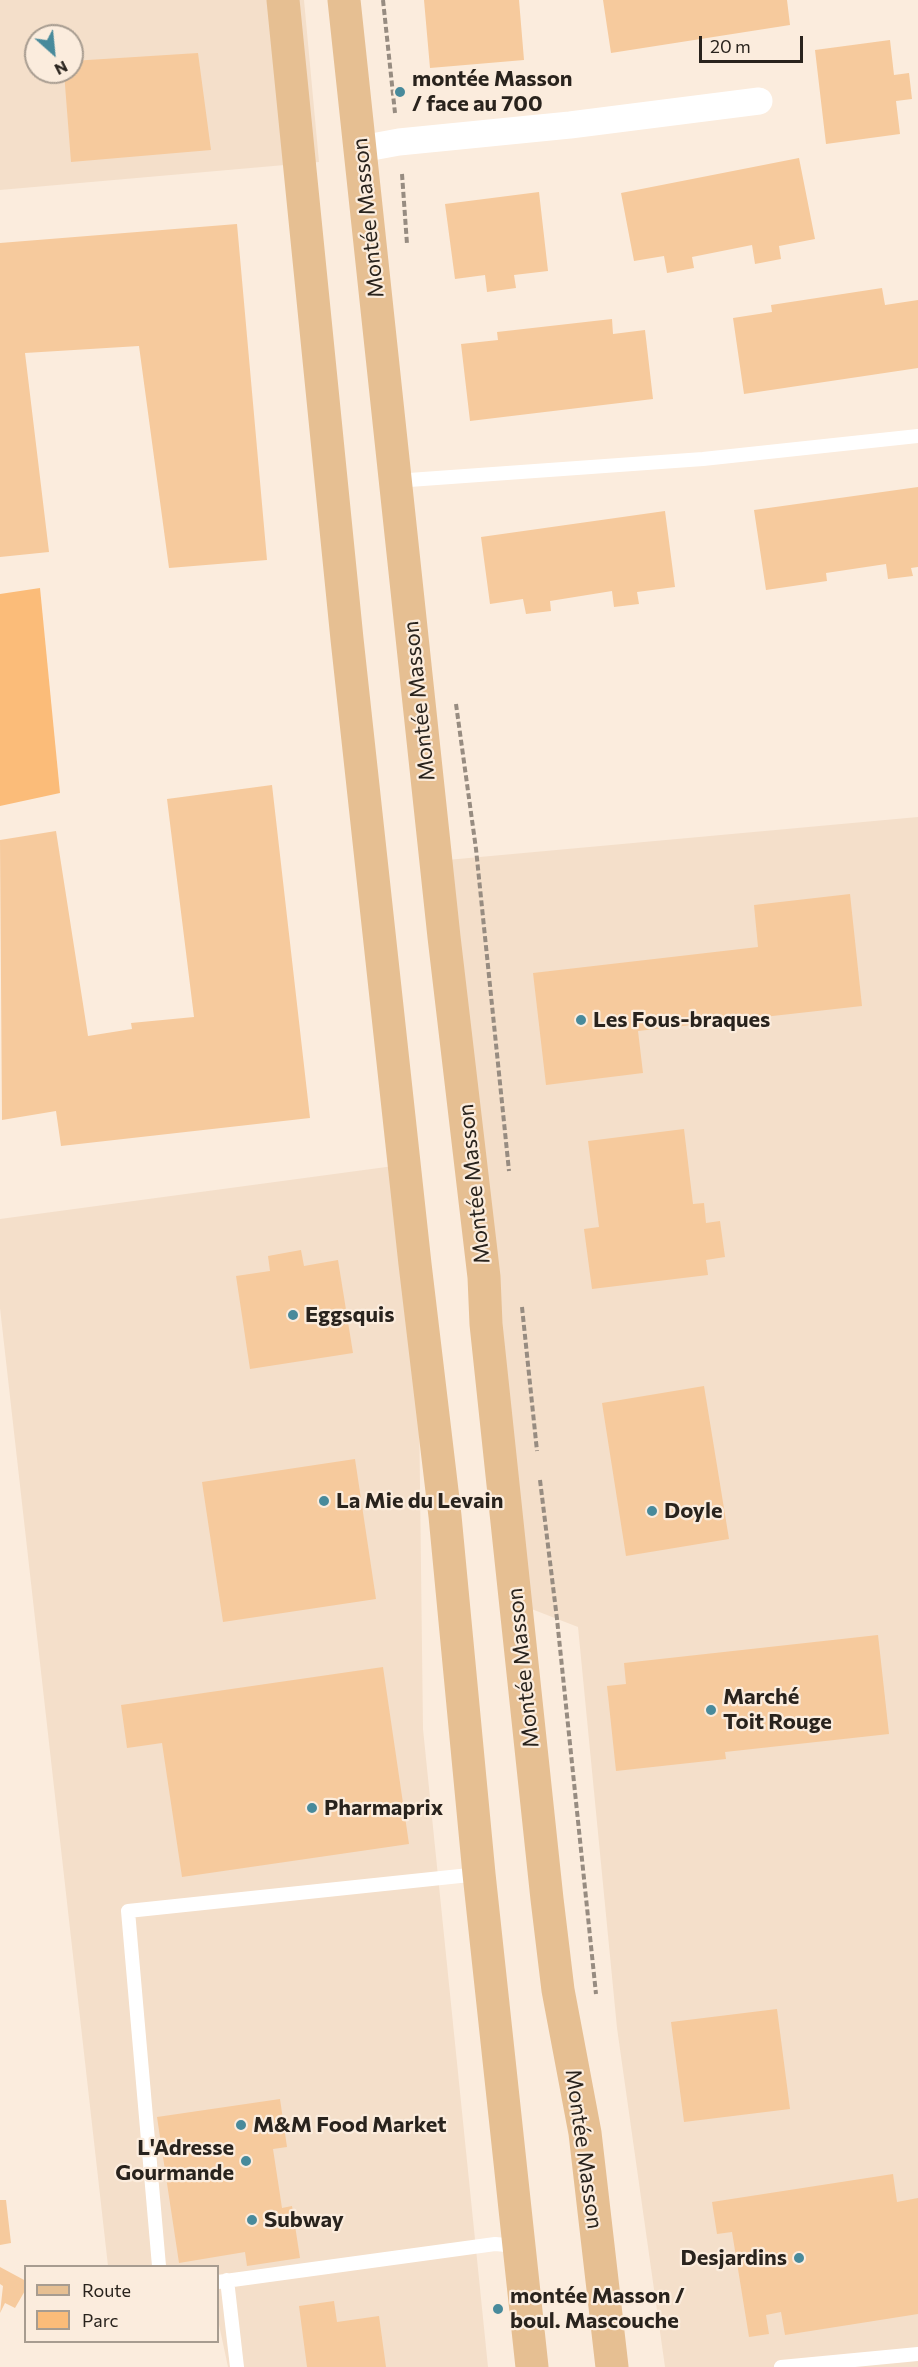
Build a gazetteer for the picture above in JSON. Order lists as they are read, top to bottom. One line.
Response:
{"streets":{"main road":["Montée Masson"]},"places":["montée Masson / face au 700","Les Fous-braques","Eggsquis","La Mie du Levain","Doyle","Marché Toit Rouge","Pharmaprix","M&M Food Market","L'Adresse Gourmande","Subway","Desjardins","montée Masson / boul. Mascouche"],"legend":["Route","Parc"],"scale_bar":"20 m","north":"bottom right"}
